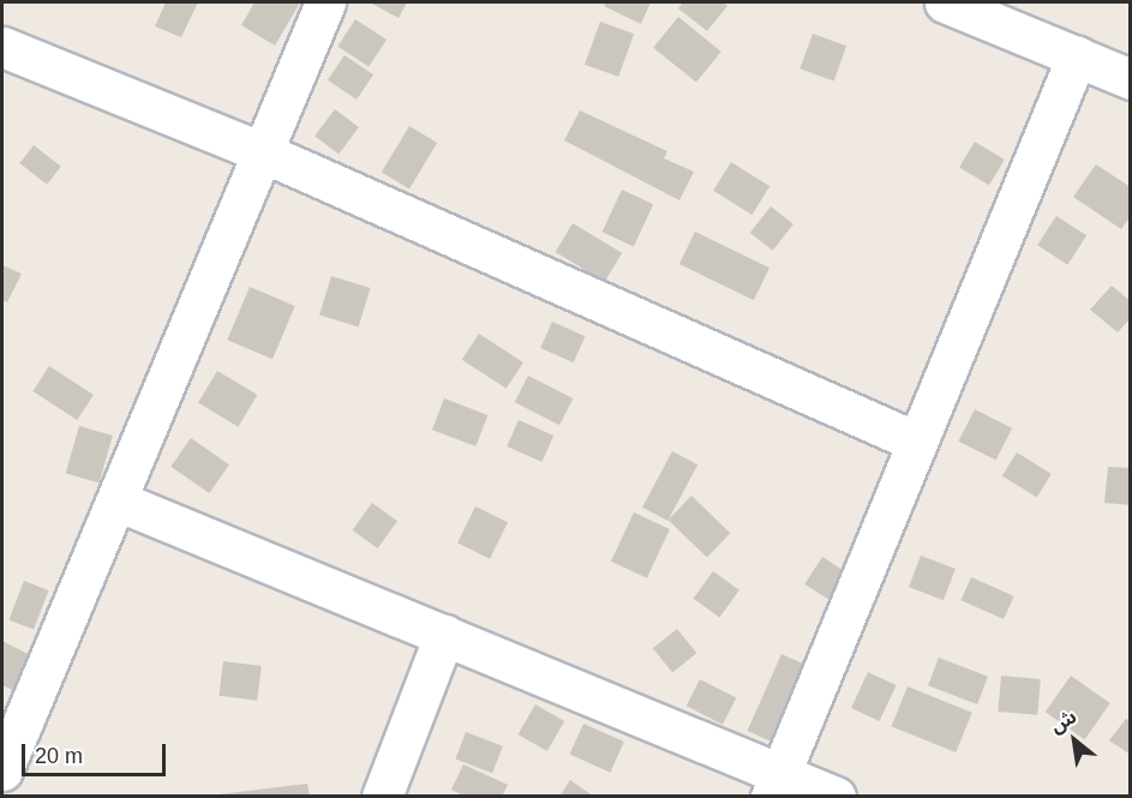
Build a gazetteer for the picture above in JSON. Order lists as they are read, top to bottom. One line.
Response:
{"scale_bar":"20 m","north":"top left"}
